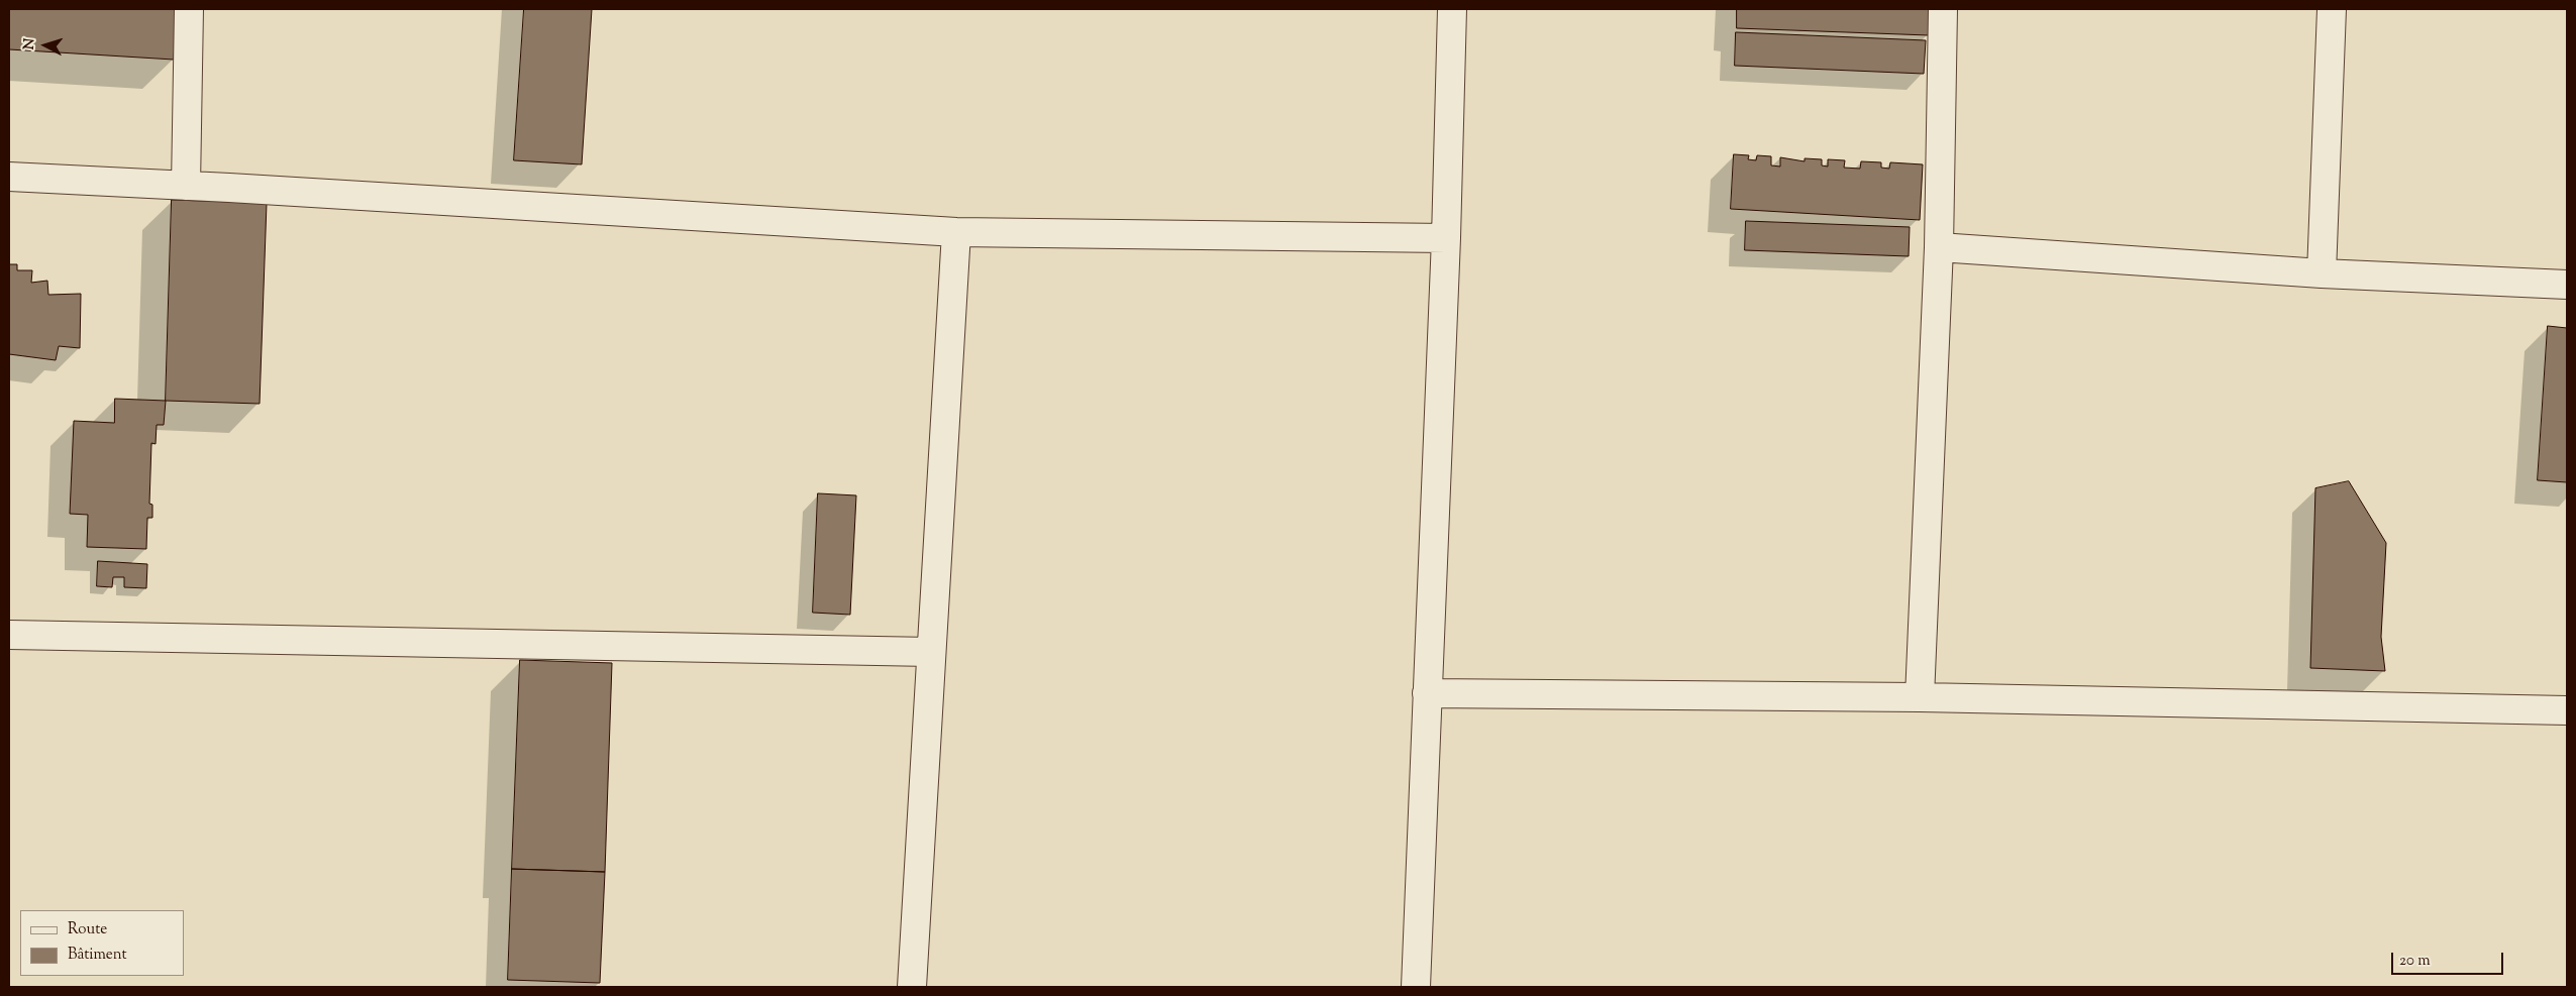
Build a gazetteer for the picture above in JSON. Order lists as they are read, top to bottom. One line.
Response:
{"legend":["Route","Bâtiment"],"scale_bar":"20 m","north":"left"}
